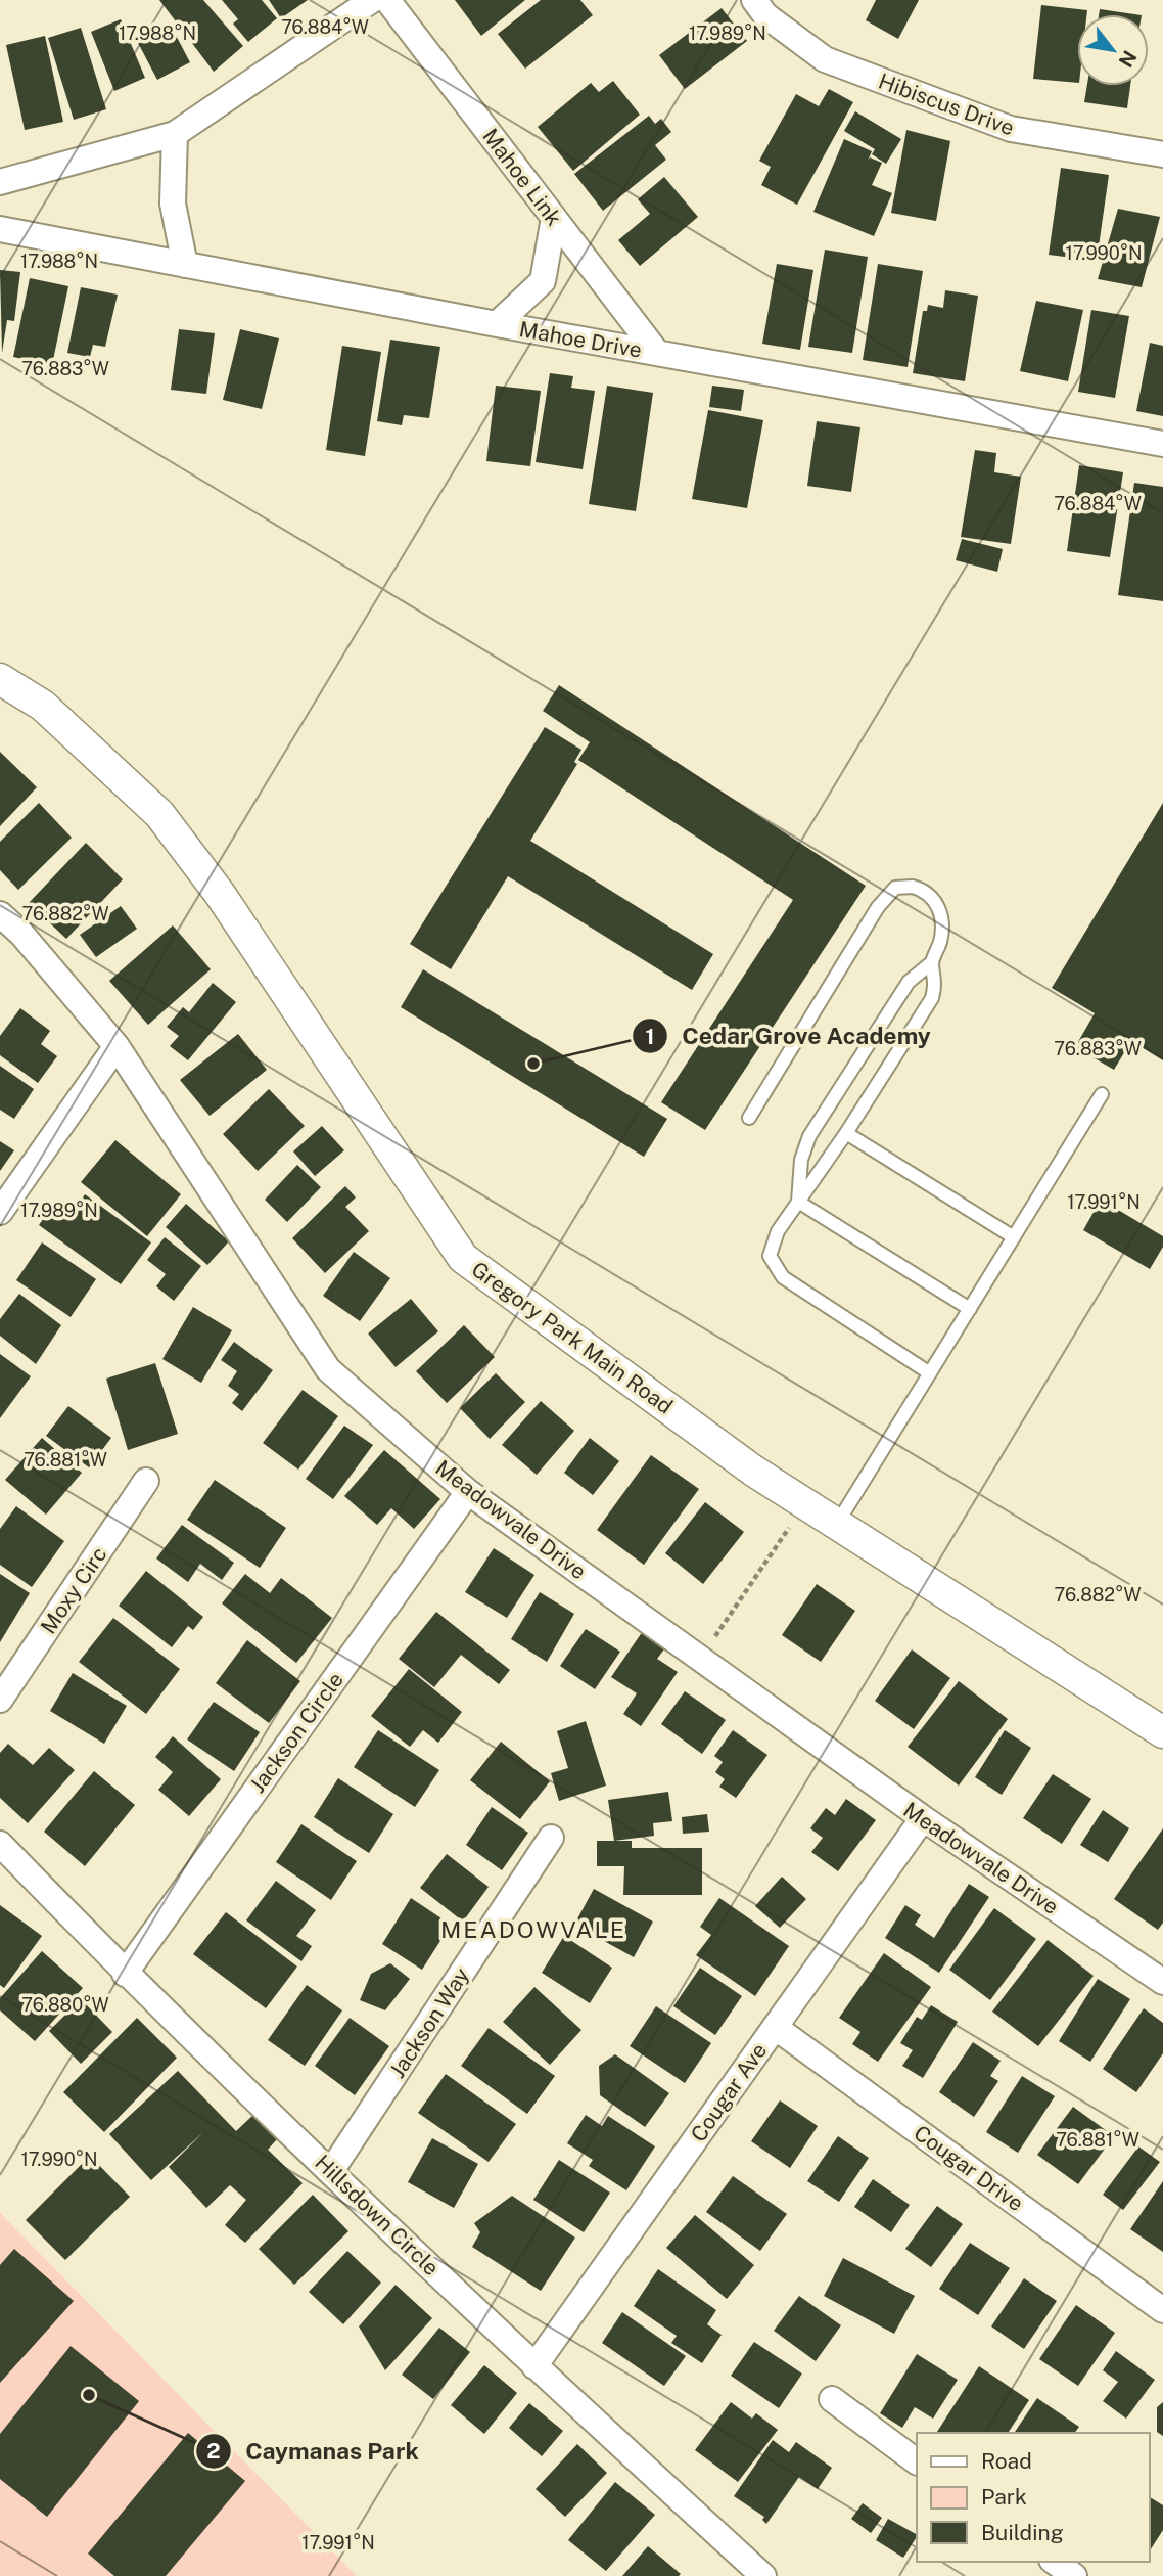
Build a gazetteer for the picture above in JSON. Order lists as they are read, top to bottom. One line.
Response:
{"streets":{"street":["Hibiscus Drive","Mahoe Link","Mahoe Drive","Gregory Park Main Road","Meadowvale Drive","Moxy Circ","Jackson Circle","Jackson Way","Cougar Ave","Cougar Drive","Hillsdown Circle"]},"crossings":[["Mahoe Link","Mahoe Drive"],["Meadowvale Drive","Jackson Circle"],["Meadowvale Drive","Cougar Ave"],["Jackson Circle","Hillsdown Circle"],["Jackson Way","Hillsdown Circle"],["Cougar Ave","Cougar Drive"],["Cougar Ave","Hillsdown Circle"]],"districts":["MEADOWVALE"],"places":["Cedar Grove Academy","Caymanas Park"],"legend":["Road","Park","Building"],"north":"bottom right","coordinates":["76.884°W","17.988°N","17.989°N","17.990°N","76.883°W","76.882°W","17.991°N","76.881°W","76.880°W"]}
